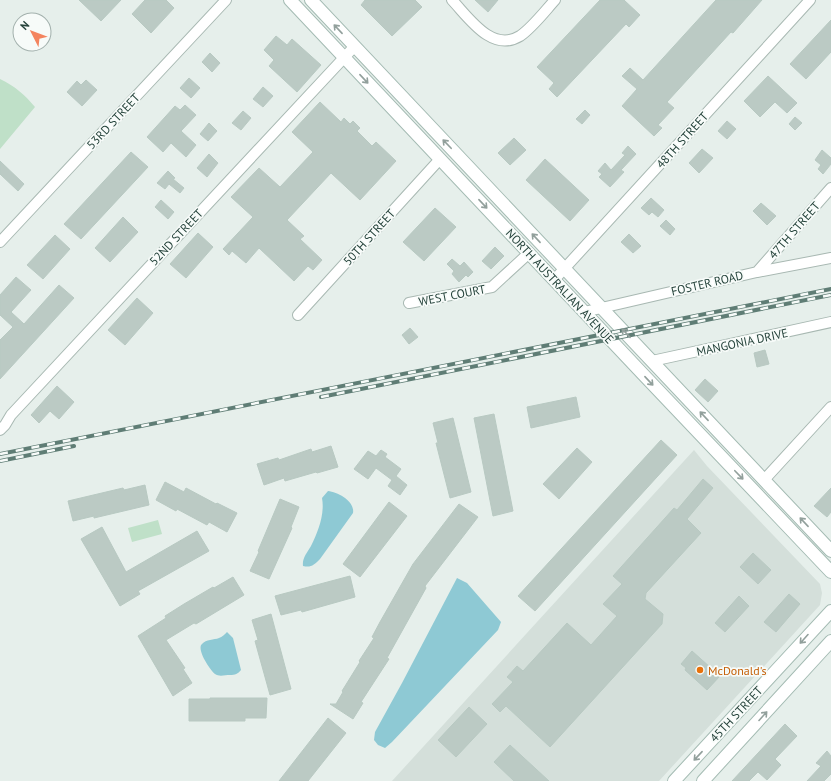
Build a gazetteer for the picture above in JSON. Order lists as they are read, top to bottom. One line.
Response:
{"streets":{"main road":["NORTH AUSTRALIAN AVENUE","45TH STREET"],"street":["53RD STREET","48TH STREET","47TH STREET","52ND STREET","50TH STREET","FOSTER ROAD","WEST COURT","MANGONIA DRIVE"]},"crossings":[["48TH STREET","NORTH AUSTRALIAN AVENUE"],["47TH STREET","FOSTER ROAD"],["52ND STREET","NORTH AUSTRALIAN AVENUE"],["50TH STREET","NORTH AUSTRALIAN AVENUE"],["FOSTER ROAD","NORTH AUSTRALIAN AVENUE"],["NORTH AUSTRALIAN AVENUE","WEST COURT"],["NORTH AUSTRALIAN AVENUE","MANGONIA DRIVE"]],"places":["McDonald's"],"north":"top left"}
